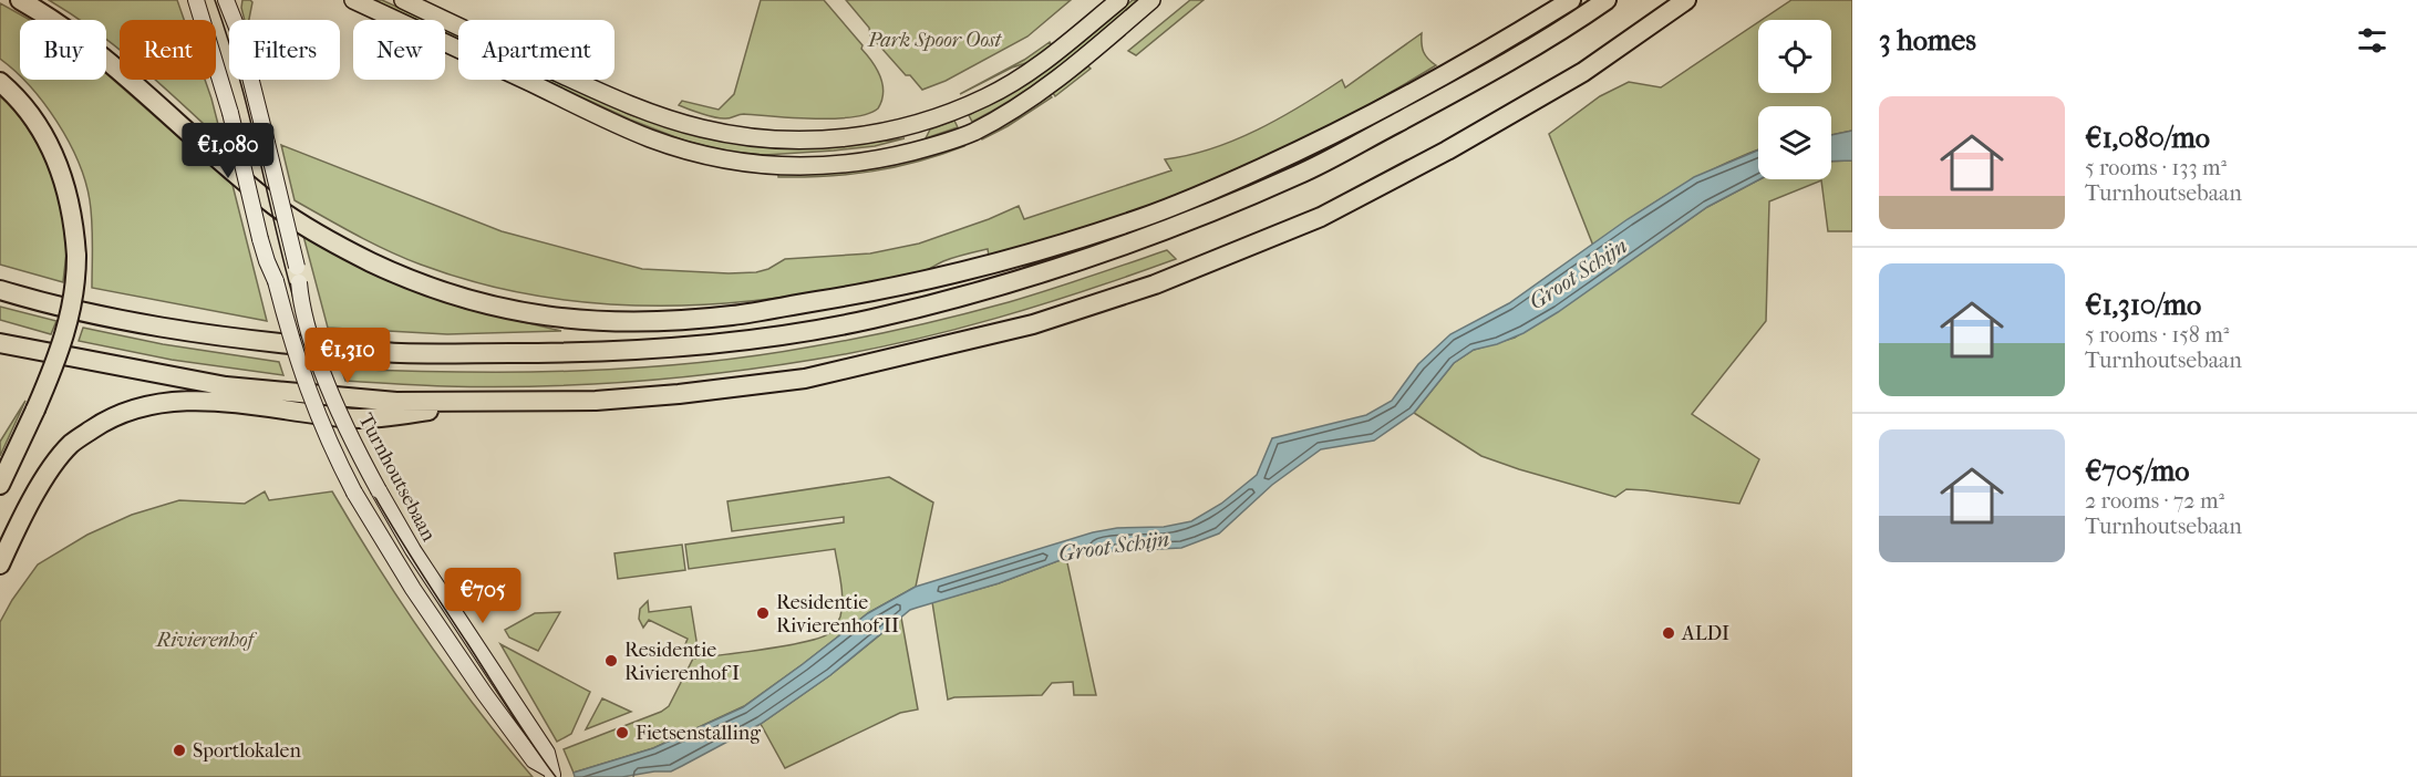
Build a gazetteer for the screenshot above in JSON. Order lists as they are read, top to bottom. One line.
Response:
{"streets":{"main road":["Turnhoutsebaan"]},"water":["Groot Schijn"],"parks":["Park Spoor Oost","Rivierenhof"],"places":["Residentie Rivierenhof II","ALDI","Residentie Rivierenhof I","Fietsenstalling","Sportlokalen"],"page":{"heading":"3 homes","chip":["Buy","Rent","Filters","New","Apartment"],"list":[{"name":"€1,080/mo","note":"5 rooms · 133 m² · Turnhoutsebaan"},{"name":"€1,310/mo","note":"5 rooms · 158 m² · Turnhoutsebaan"},{"name":"€705/mo","note":"2 rooms · 72 m² · Turnhoutsebaan"}],"price":["€1,080","€1,310","€705"]}}
